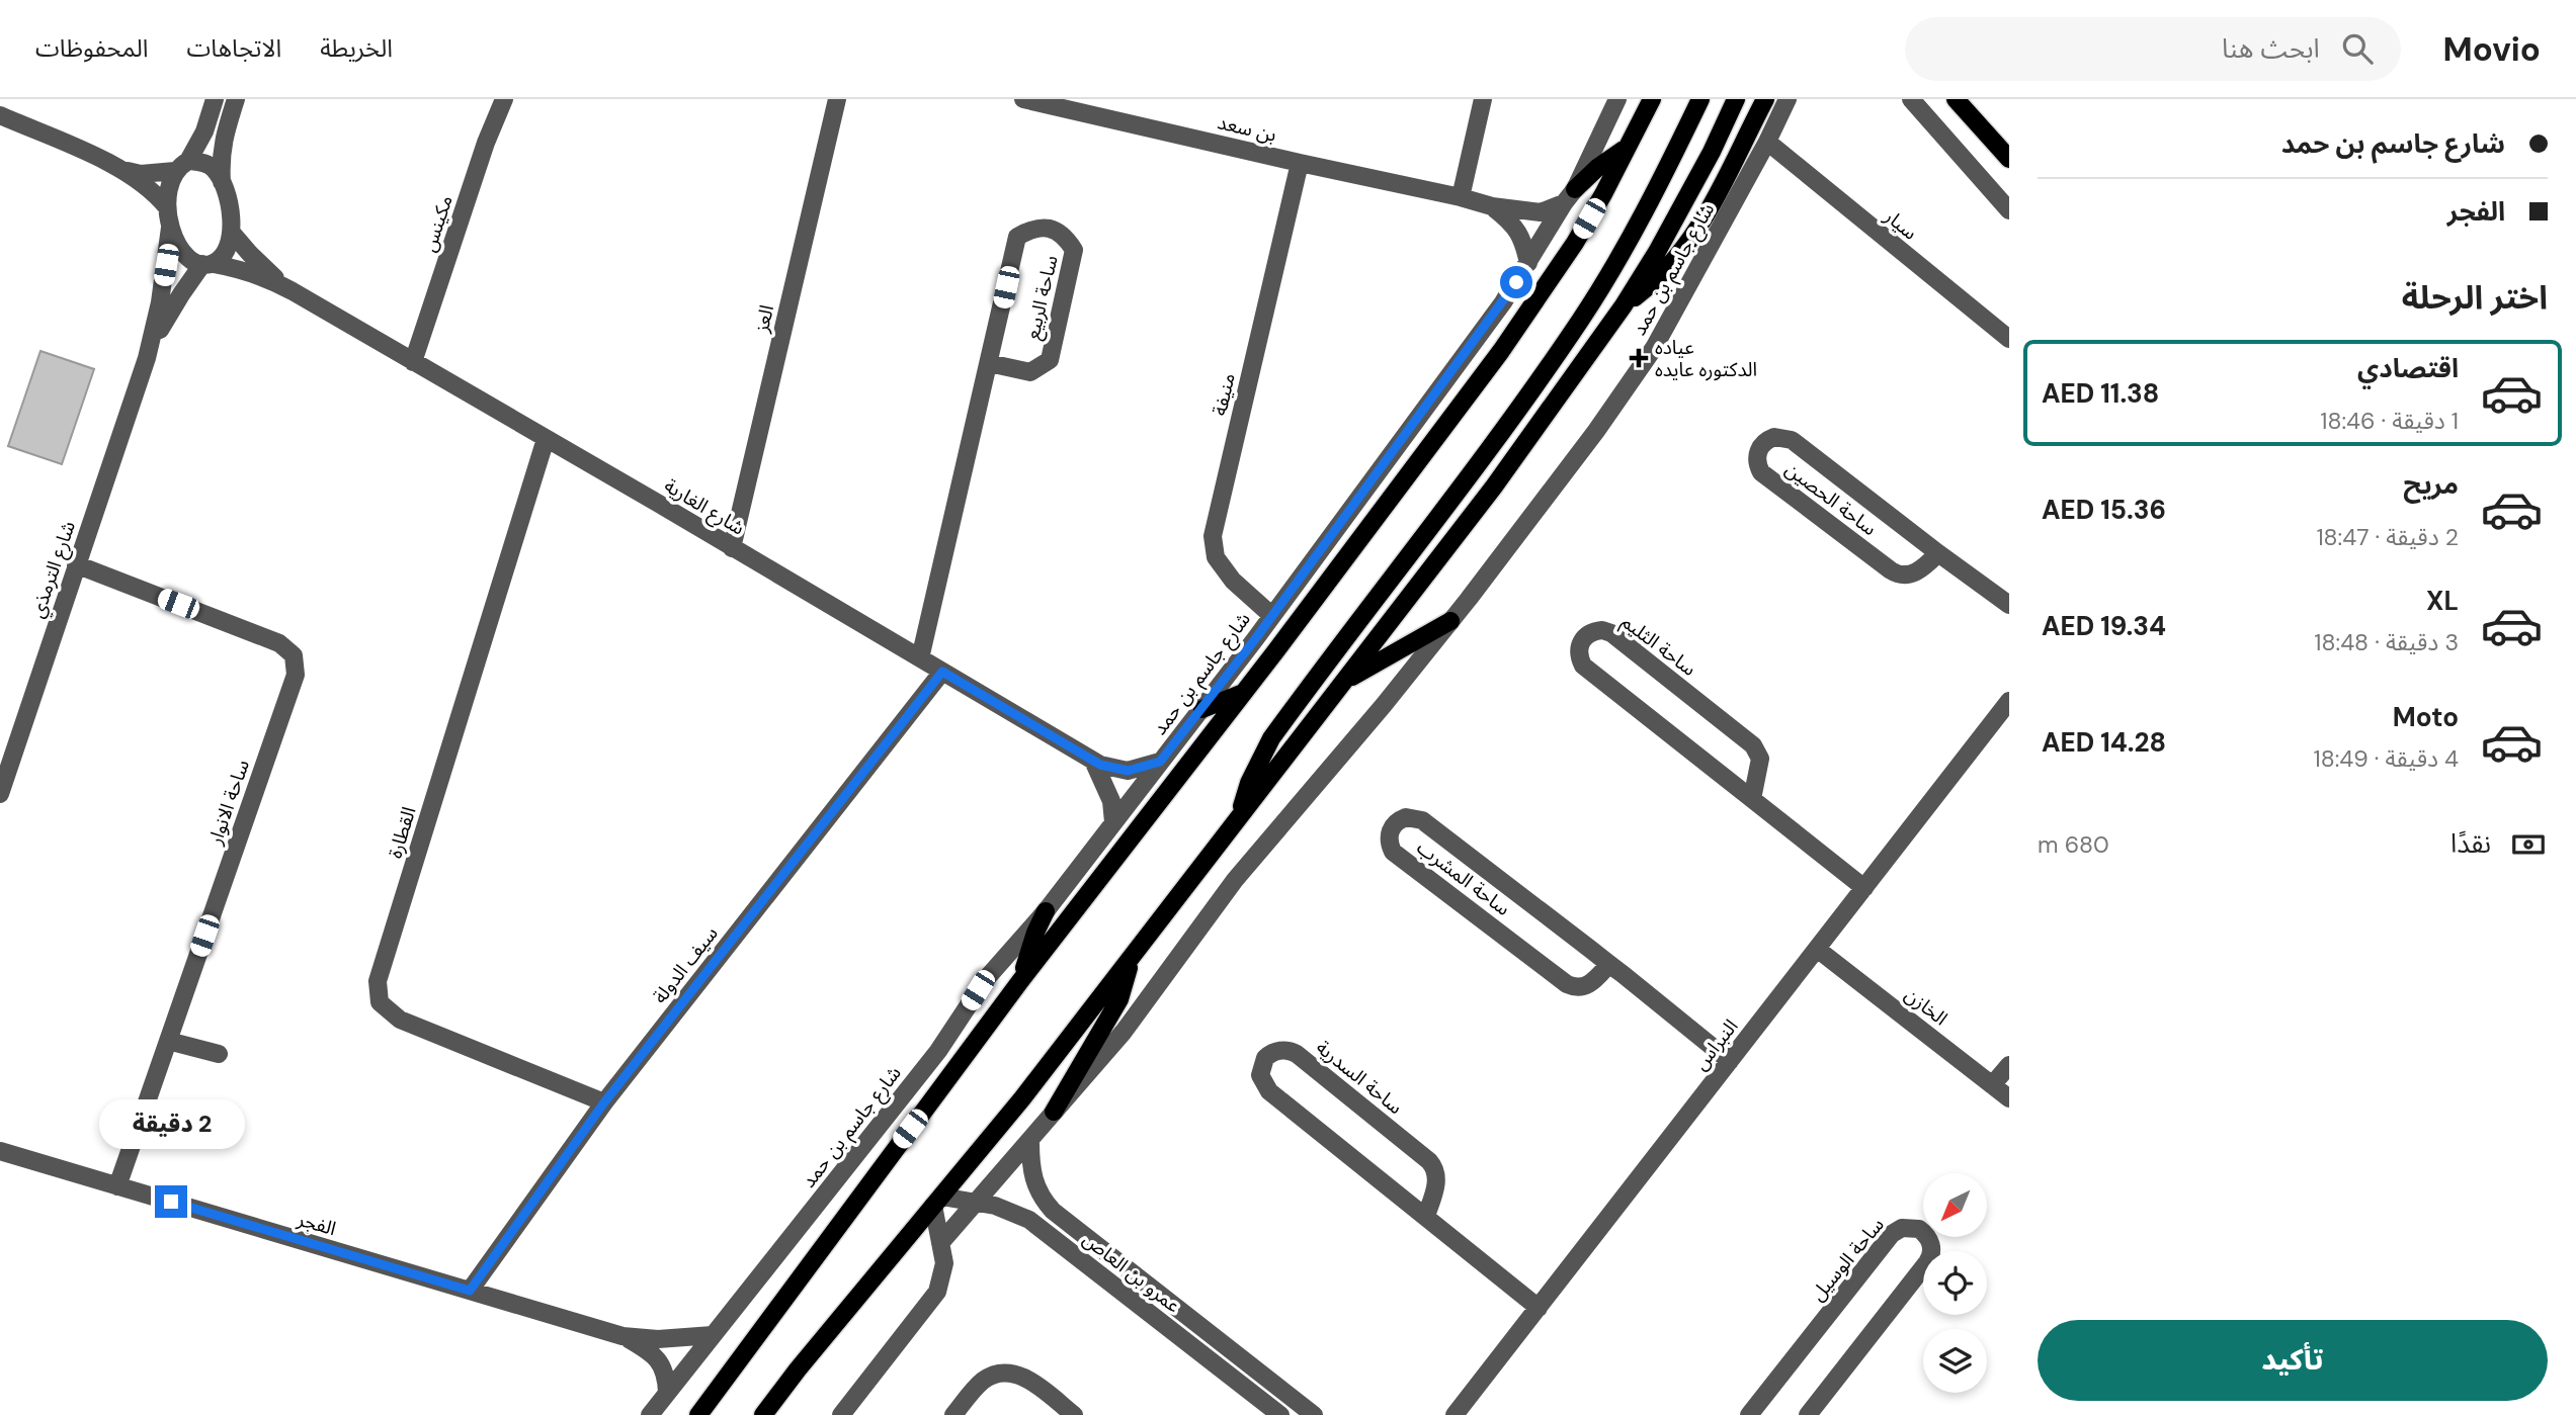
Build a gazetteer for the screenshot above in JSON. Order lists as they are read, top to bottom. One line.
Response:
{"streets":{"main road":["شارع جاسم بن حمد"],"street":["بن سعد","مكينس","سيار","ساحة الربيع","العز","منيفة","ساحة الحصين","شارع الغارية","شارع الترمذي","ساحة الثليم","ساحة الانوار","القطارة","ساحة المشرب","سيف الدولة","الخازن","النبراس","ساحة السدرية","الفجر","ساحة الوسيل","عمرو بن العاص"]},"crossings":[["بن سعد","شارع جاسم بن حمد"],["بن سعد","منيفة"],["مكينس","شارع الغارية"],["سيار","شارع جاسم بن حمد"],["شارع جاسم بن حمد","منيفة"],["شارع جاسم بن حمد","شارع الغارية"],["شارع جاسم بن حمد","الفجر"],["شارع جاسم بن حمد","عمرو بن العاص"],["ساحة الربيع","شارع الغارية"],["العز","شارع الغارية"],["شارع الغارية","شارع الترمذي"],["شارع الغارية","القطارة"],["شارع الغارية","سيف الدولة"],["شارع الترمذي","ساحة الانوار"],["ساحة الثليم","النبراس"],["ساحة الانوار","الفجر"],["القطارة","سيف الدولة"],["ساحة المشرب","النبراس"],["سيف الدولة","الفجر"],["الخازن","النبراس"],["النبراس","ساحة السدرية"]],"places":{"health":["عياده الدكتوره عايده"]},"north":"bottom left","page":{"header":"Movio","search":"ابحث هنا","nav":["الخريطة","الاتجاهات","المحفوظات"],"banner":["شارع جاسم بن حمد","الفجر"],"heading":"اختر الرحلة","list":[{"name":"اقتصادي","note":"1 دقيقة · 18:46","value":"AED 11.38"},{"name":"مريح","note":"2 دقيقة · 18:47","value":"AED 15.36"},{"name":"XL","note":"3 دقيقة · 18:48","value":"AED 19.34"},{"name":"Moto","note":"4 دقيقة · 18:49","value":"AED 14.28"}],"pay":["نقدًا","680 m"],"bubble":"2 دقيقة","buttons":"تأكيد"}}
